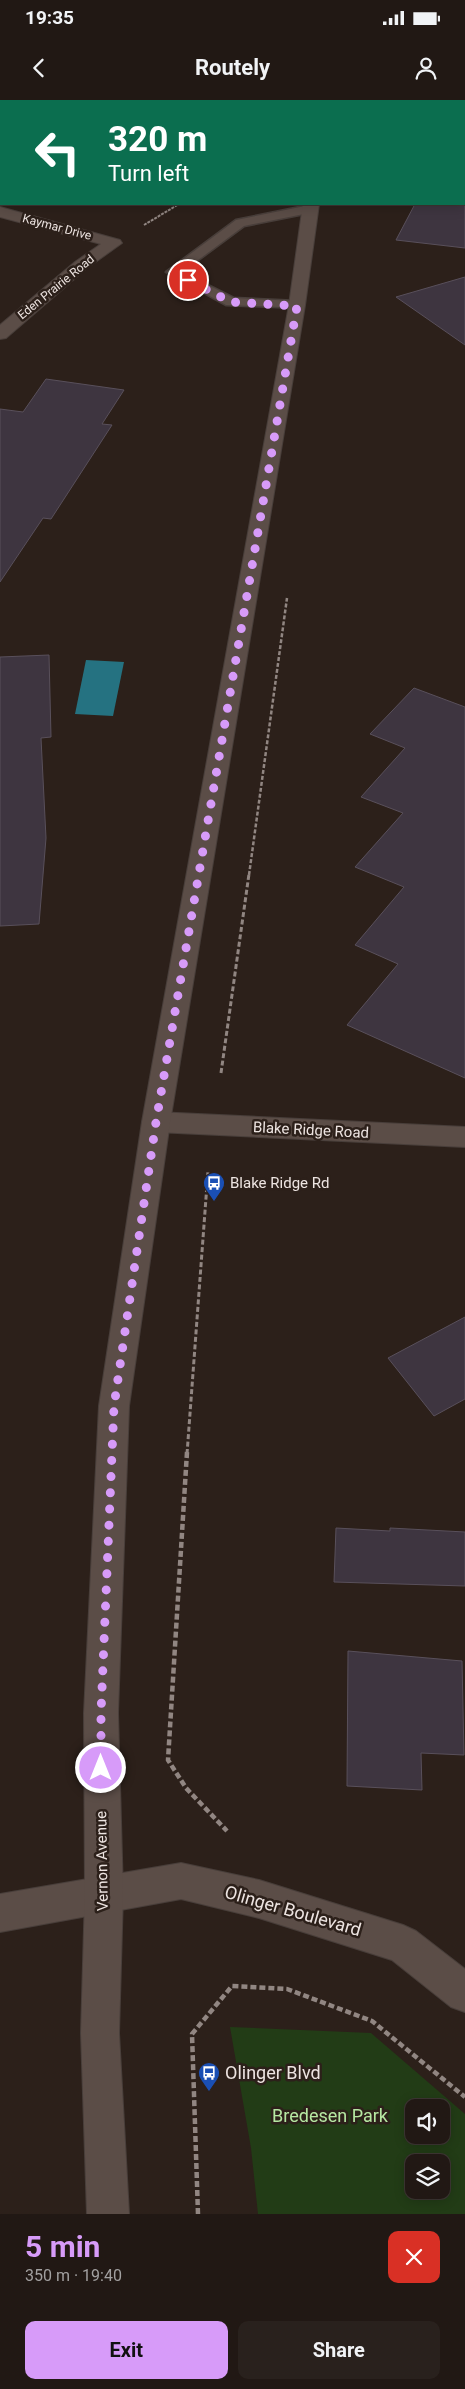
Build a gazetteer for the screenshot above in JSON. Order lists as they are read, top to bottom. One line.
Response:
{"streets":{"main road":["Kaymar Drive","Eden Prairie Road","Blake Ridge Road","Vernon Avenue","Olinger Boulevard"]},"crossings":[["Kaymar Drive","Eden Prairie Road"],["Blake Ridge Road","Vernon Avenue"],["Vernon Avenue","Olinger Boulevard"]],"parks":["Bredesen Park"],"places":{"bus stop":["Blake Ridge Rd","Olinger Blvd"]},"page":{"status":"19:35","header":"Routely","turn":["320 m","Turn left"],"heading":["5 min","350 m · 19:40"],"buttons":["Exit","Share"]}}
